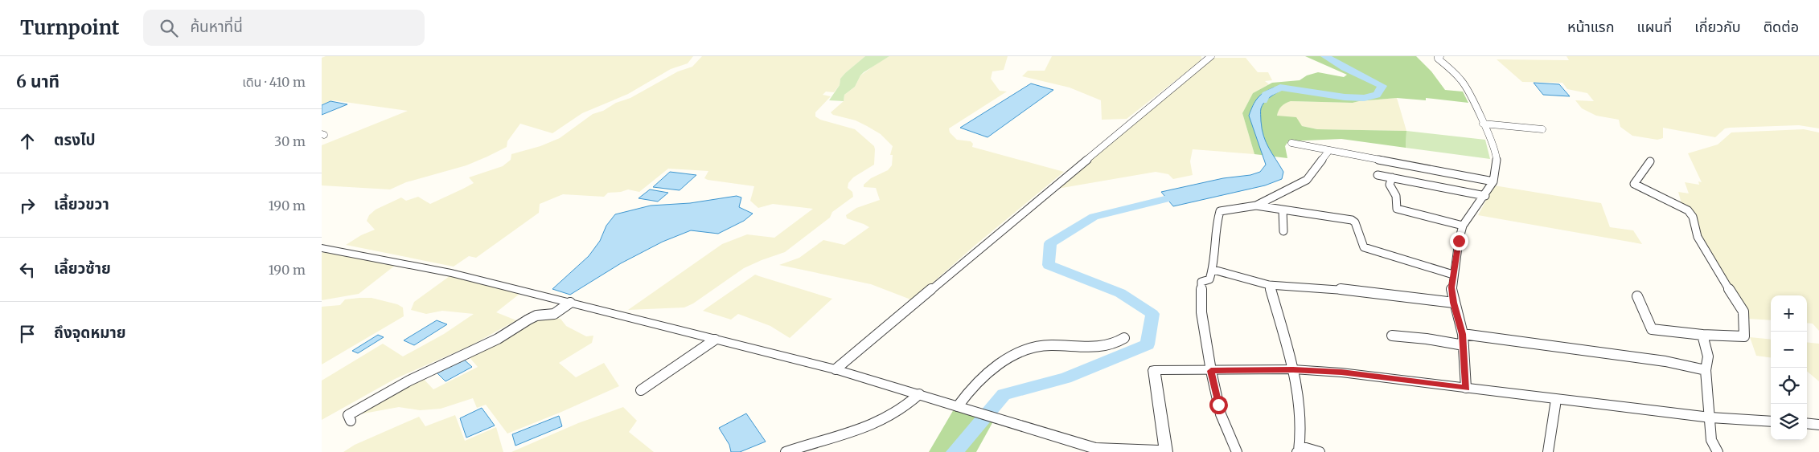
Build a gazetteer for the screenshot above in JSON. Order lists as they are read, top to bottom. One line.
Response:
{"page":{"header":"Turnpoint","search":"ค้นหาที่นี่","nav":["หน้าแรก","แผนที่","เกี่ยวกับ","ติดต่อ"],"heading":["6 นาที","เดิน · 410 m"],"list":[["ตรงไป","30 m"],["เลี้ยวขวา","190 m"],["เลี้ยวซ้าย","190 m"],"ถึงจุดหมาย"],"map_buttons":["+","−"]}}
